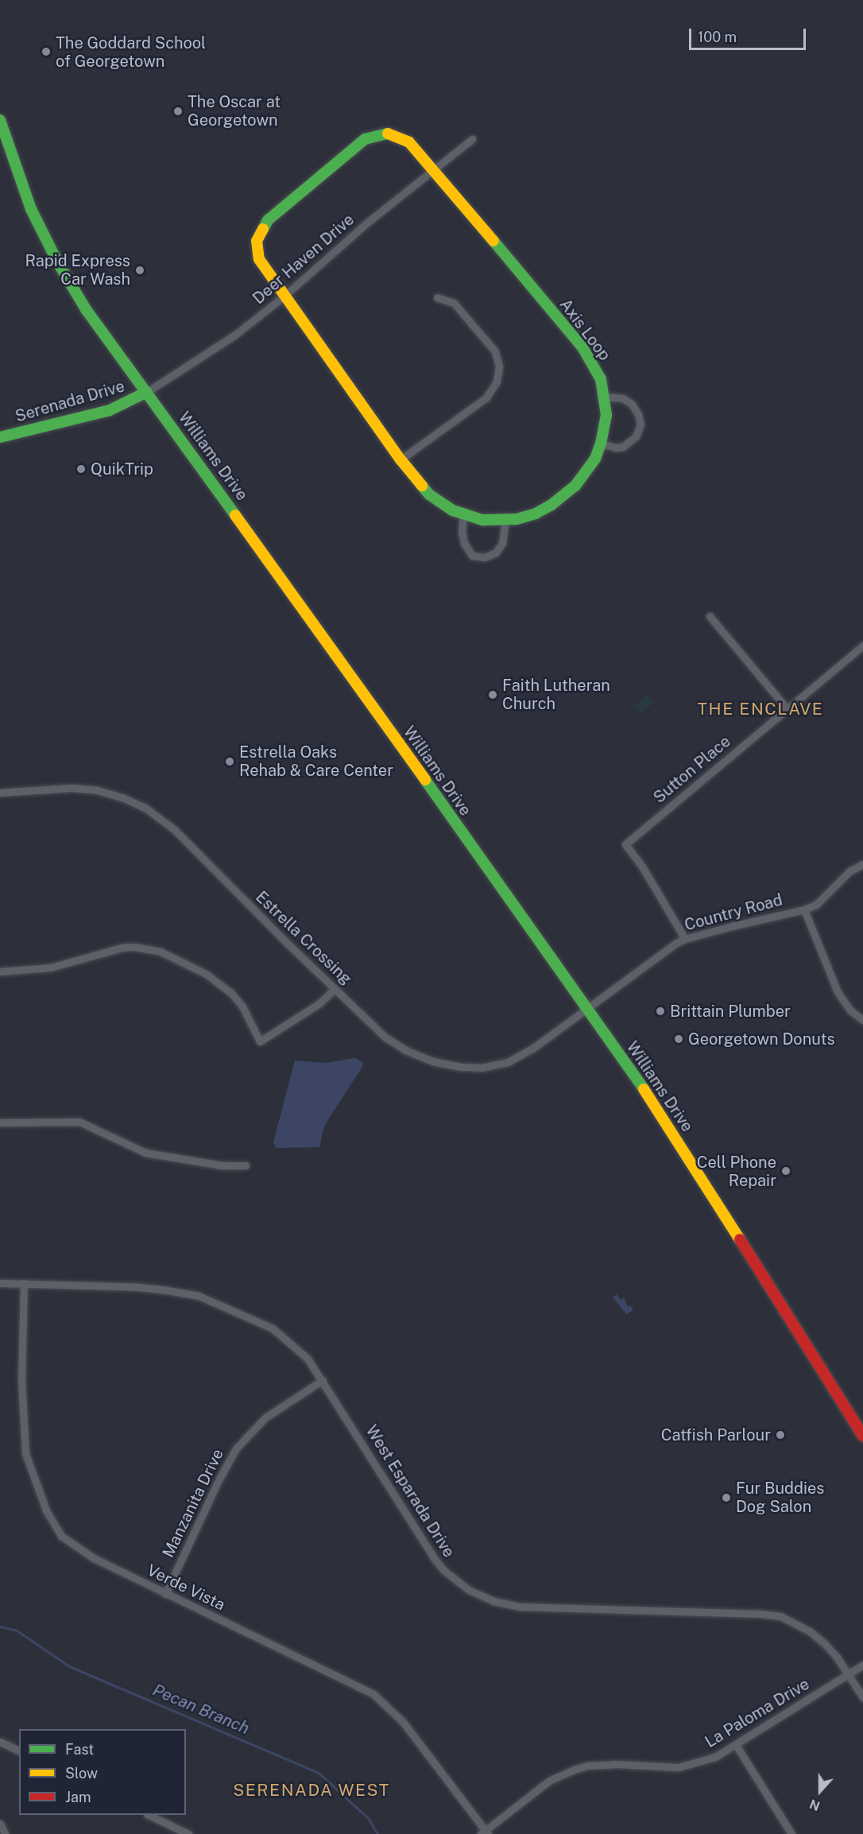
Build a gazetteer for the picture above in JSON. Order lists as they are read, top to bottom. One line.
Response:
{"streets":{"main road":["Axis Loop","Serenada Drive","Williams Drive"],"street":["Deer Haven Drive","Sutton Place","Country Road","Estrella Crossing","West Esparada Drive","Manzanita Drive","Verde Vista","La Paloma Drive"]},"crossings":[["Deer Haven Drive","Axis Loop"],["Deer Haven Drive","Serenada Drive"],["Deer Haven Drive","Williams Drive"],["Serenada Drive","Williams Drive"],["Williams Drive","Country Road"],["Williams Drive","Estrella Crossing"],["Sutton Place","Country Road"],["Country Road","Estrella Crossing"],["West Esparada Drive","Manzanita Drive"],["West Esparada Drive","Verde Vista"],["West Esparada Drive","La Paloma Drive"],["Manzanita Drive","Verde Vista"],["Verde Vista","La Paloma Drive"]],"districts":["THE ENCLAVE","SERENADA WEST"],"water":["Pecan Branch"],"places":["The Goddard School of Georgetown","The Oscar at Georgetown","Rapid Express Car Wash","QuikTrip","Faith Lutheran Church","Estrella Oaks Rehab & Care Center","Brittain Plumber","Georgetown Donuts","Cell Phone Repair","Catfish Parlour","Fur Buddies Dog Salon"],"legend":["Fast","Slow","Jam"],"scale_bar":"100 m","north":"bottom"}
